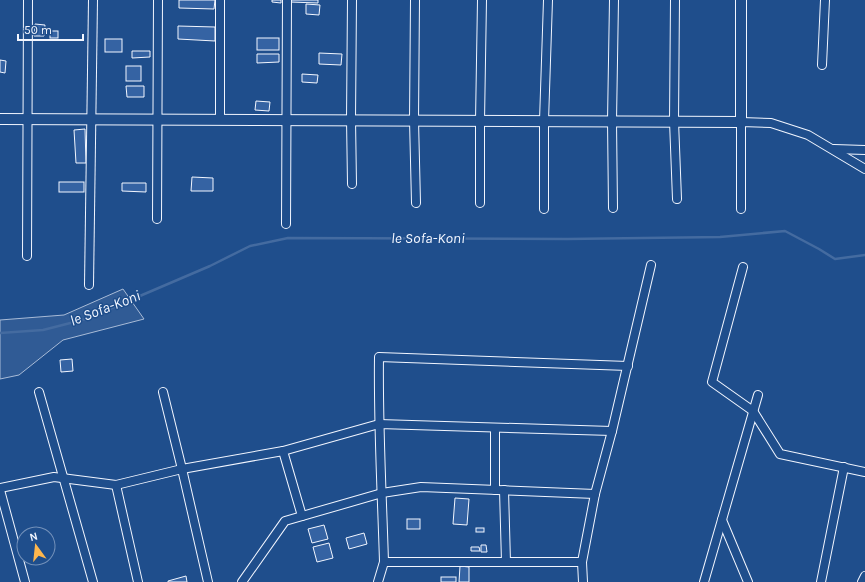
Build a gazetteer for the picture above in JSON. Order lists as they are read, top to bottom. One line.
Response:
{"water":["le Sofa-Koni"],"scale_bar":"50 m","north":"top"}
